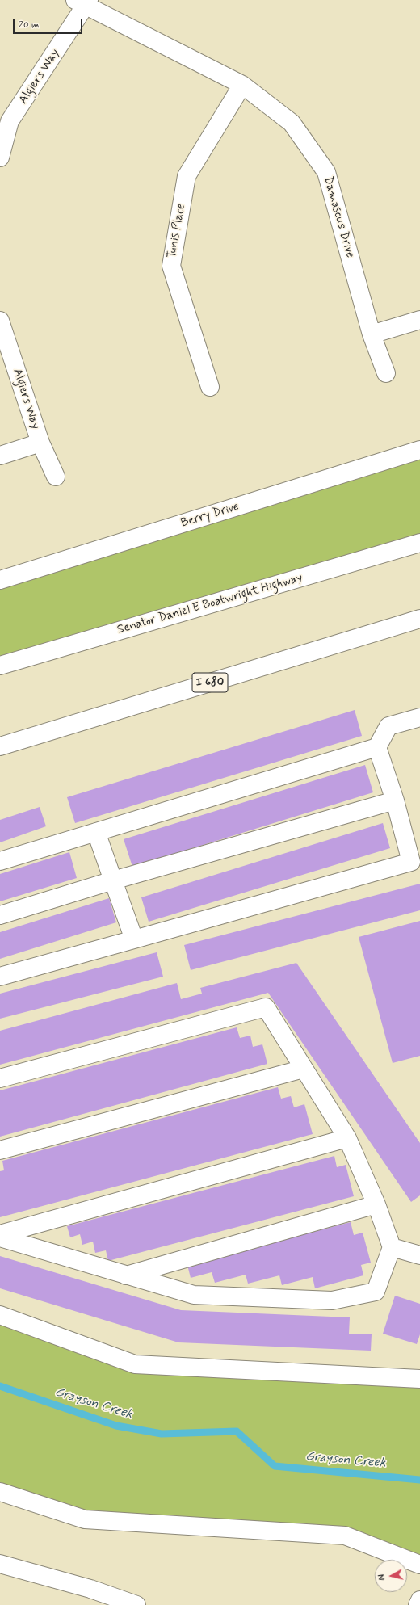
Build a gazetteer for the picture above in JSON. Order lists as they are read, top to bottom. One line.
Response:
{"streets":{"main road":["Algiers Way","Damascus Drive","Tunis Place","Berry Drive","Senator Daniel E Boatwright Highway","I 680"]},"crossings":[["Algiers Way","Damascus Drive"],["Damascus Drive","Tunis Place"]],"water":["Grayson Creek"],"scale_bar":"20 m","north":"left"}
